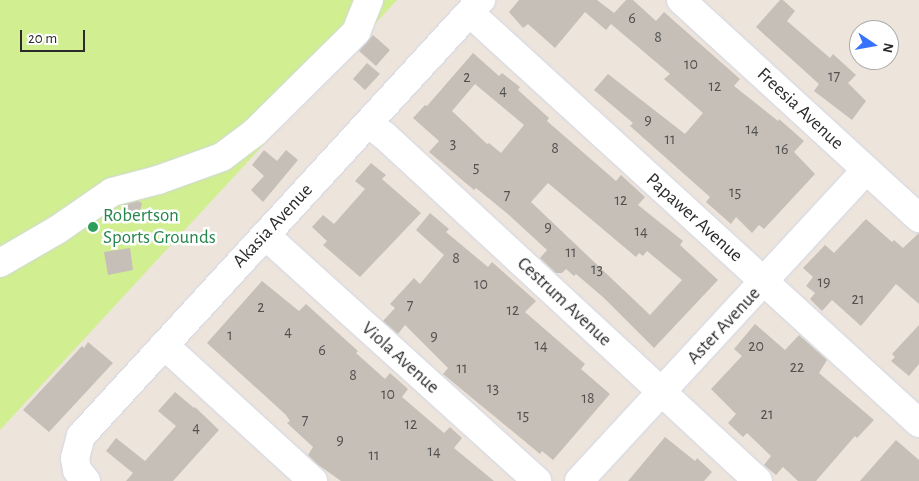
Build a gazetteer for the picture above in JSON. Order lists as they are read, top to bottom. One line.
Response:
{"streets":{"street":["Freesia Avenue","Papawer Avenue","Akasia Avenue","Cestrum Avenue","Aster Avenue","Viola Avenue"]},"crossings":[["Freesia Avenue","Aster Avenue"],["Papawer Avenue","Akasia Avenue"],["Papawer Avenue","Aster Avenue"],["Akasia Avenue","Cestrum Avenue"],["Akasia Avenue","Viola Avenue"],["Cestrum Avenue","Aster Avenue"]],"places":["Robertson Sports Grounds"],"house_numbers":["6","8","10","17","2","12","4","9","14","11","3","8","16","5","15","7","12","9","14","11","8","13","19","10","21","7","2","12","4","1","9","14","20","6","22","11","8","13","10","18","21","15","7","12","4","9","14","11"],"scale_bar":"20 m","north":"right"}
